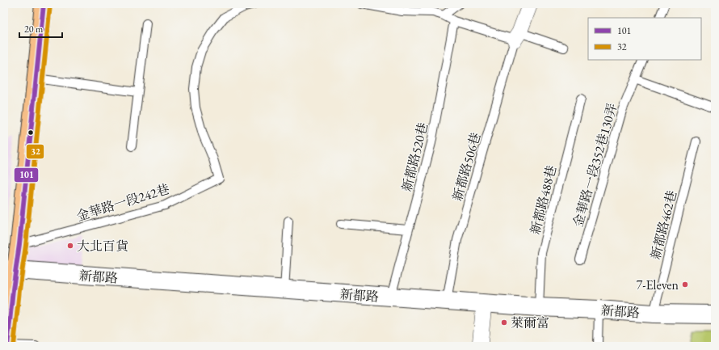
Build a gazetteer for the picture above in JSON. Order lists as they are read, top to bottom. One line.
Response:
{"streets":{"street":["新都路"],"lane":["新都路520巷","金華路一段352巷130弄","新都路506巷","新都路488巷","金華路一段242巷","新都路462巷"]},"crossings":[["新都路520巷","新都路"],["新都路506巷","新都路"],["新都路488巷","新都路"],["新都路462巷","新都路"]],"places":["大北百貨","7-Eleven","萊爾富"],"lines":["transit line 101","transit line 32"],"legend":["101","32"],"scale_bar":"20 m"}
